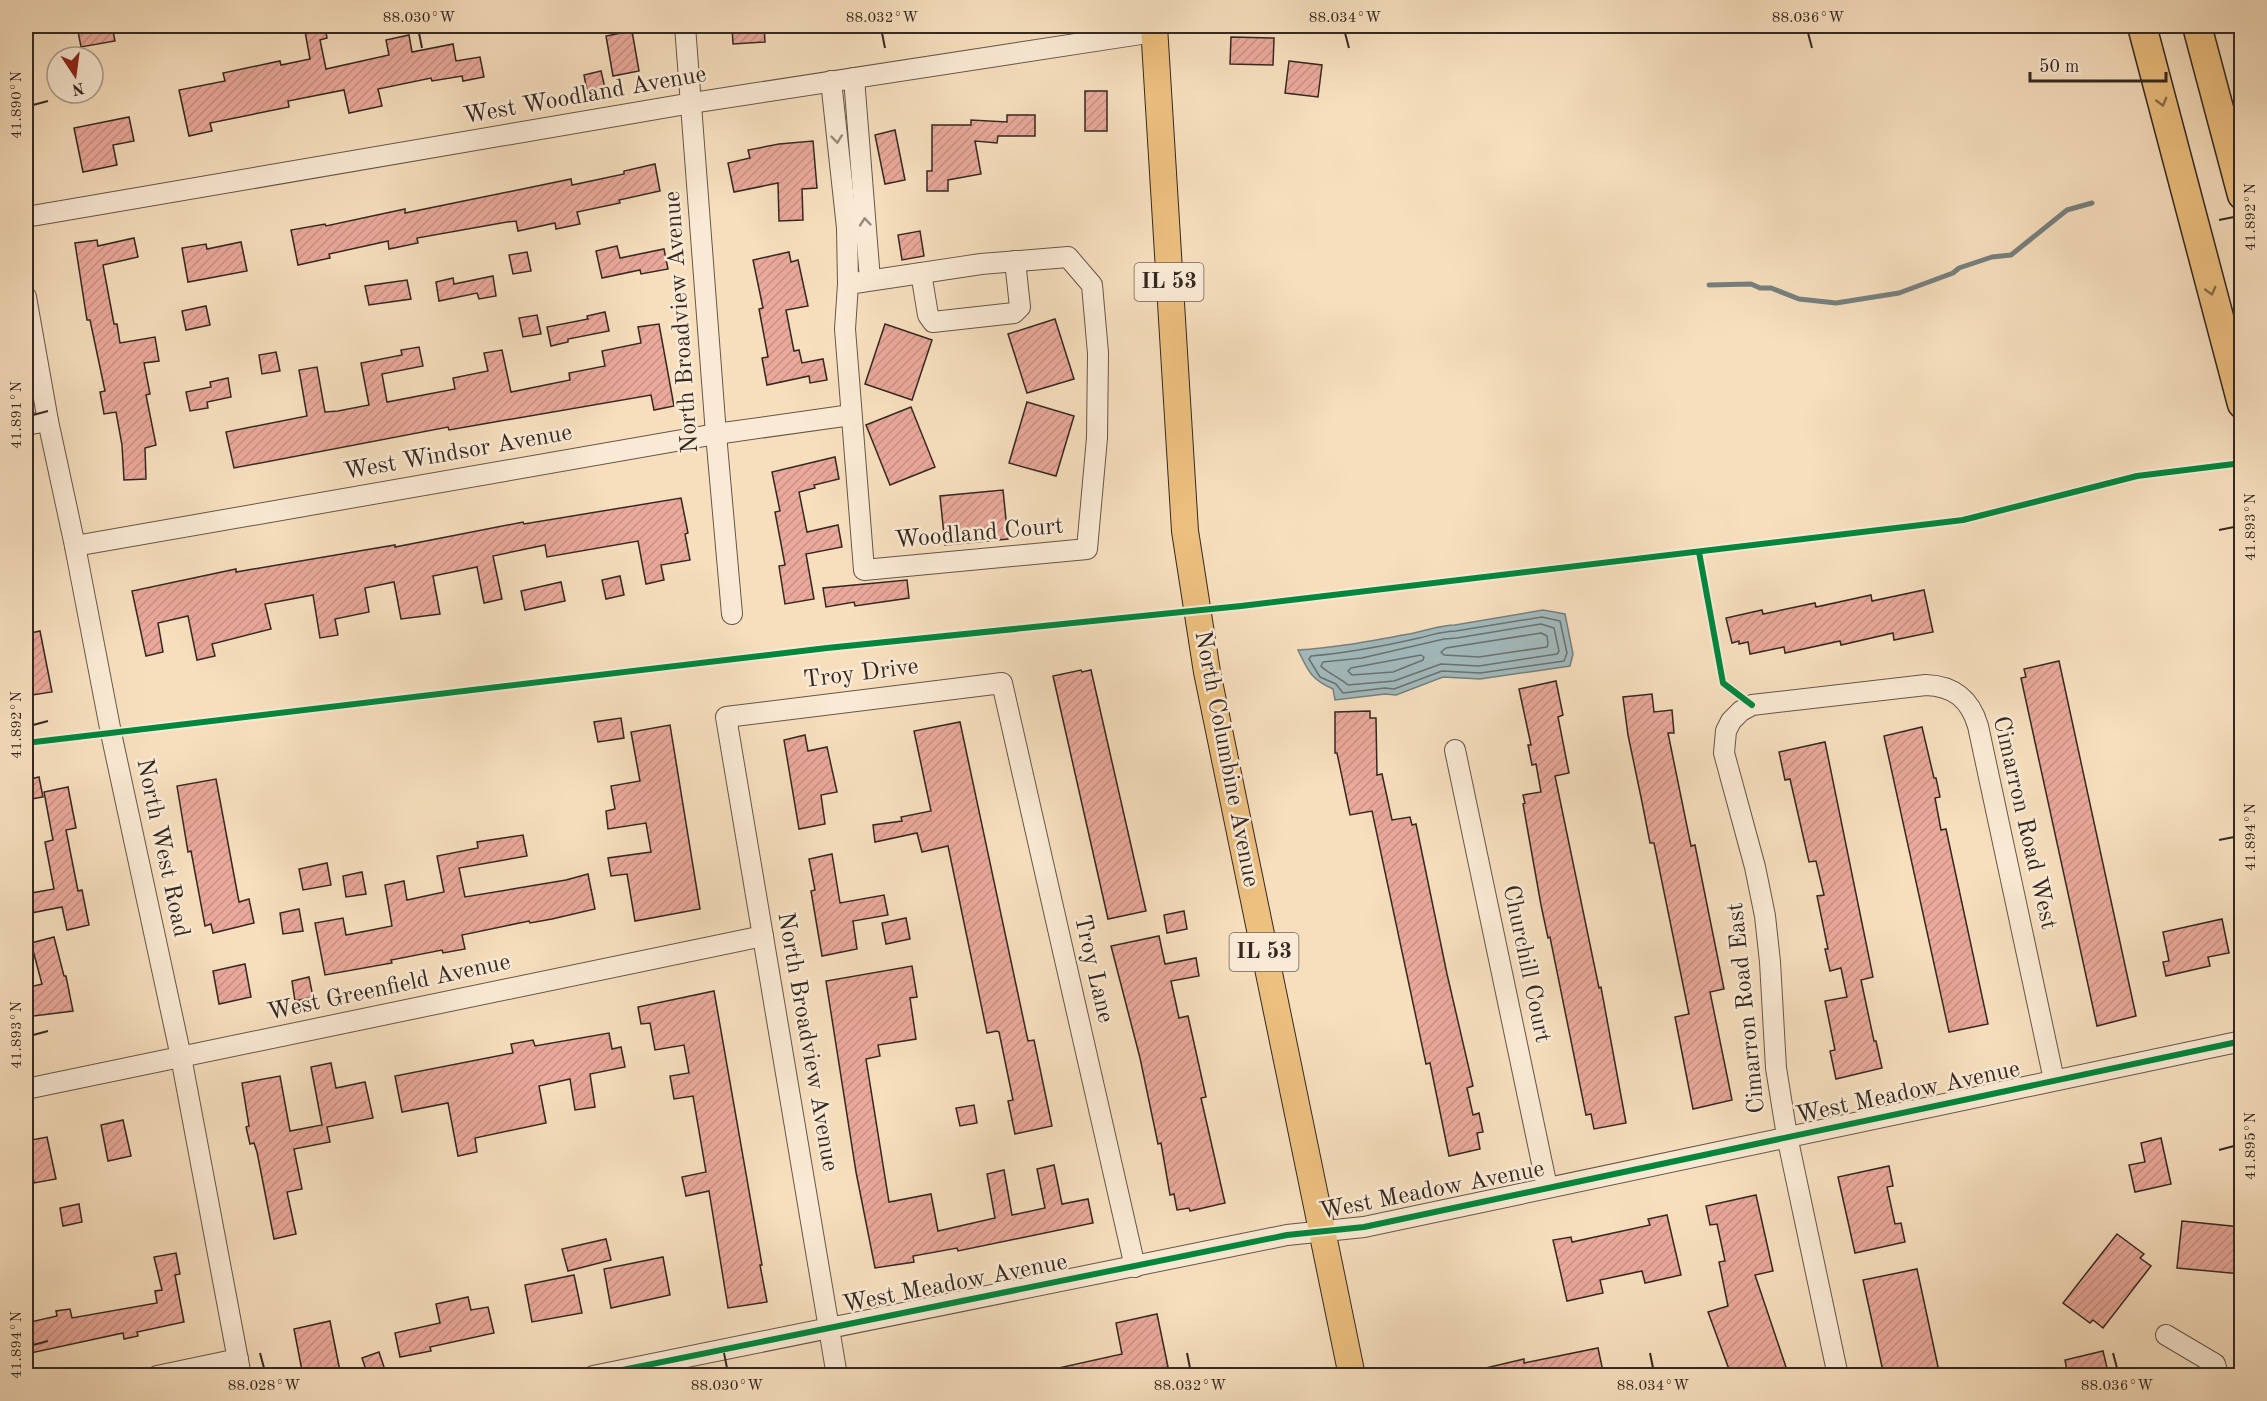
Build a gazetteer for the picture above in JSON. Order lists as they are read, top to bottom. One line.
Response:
{"streets":{"main road":["IL 53","North Columbine Avenue"],"street":["West Woodland Avenue","North Broadview Avenue","West Windsor Avenue","Woodland Court","Troy Drive","Cimarron Road West","North West Road","Churchill Court","Troy Lane","West Greenfield Avenue","Cimarron Road East","West Meadow Avenue"]},"crossings":[["West Woodland Avenue","North Broadview Avenue"],["West Woodland Avenue","North Columbine Avenue"],["North Broadview Avenue","West Windsor Avenue"],["North Broadview Avenue","Troy Drive"],["North Broadview Avenue","West Greenfield Avenue"],["North Broadview Avenue","West Meadow Avenue"],["West Windsor Avenue","Woodland Court"],["West Windsor Avenue","North West Road"],["Troy Drive","Troy Lane"],["North Columbine Avenue","West Meadow Avenue"],["Cimarron Road West","Cimarron Road East"],["Cimarron Road West","West Meadow Avenue"],["North West Road","West Greenfield Avenue"],["Churchill Court","West Meadow Avenue"],["Troy Lane","West Meadow Avenue"],["Cimarron Road East","West Meadow Avenue"]],"scale_bar":"50 m","north":"bottom","coordinates":["88.030°W","88.032°W","88.034°W","88.036°W","41.890°N","41.892°N","41.891°N","41.893°N","41.894°N","41.895°N","88.028°W"]}
